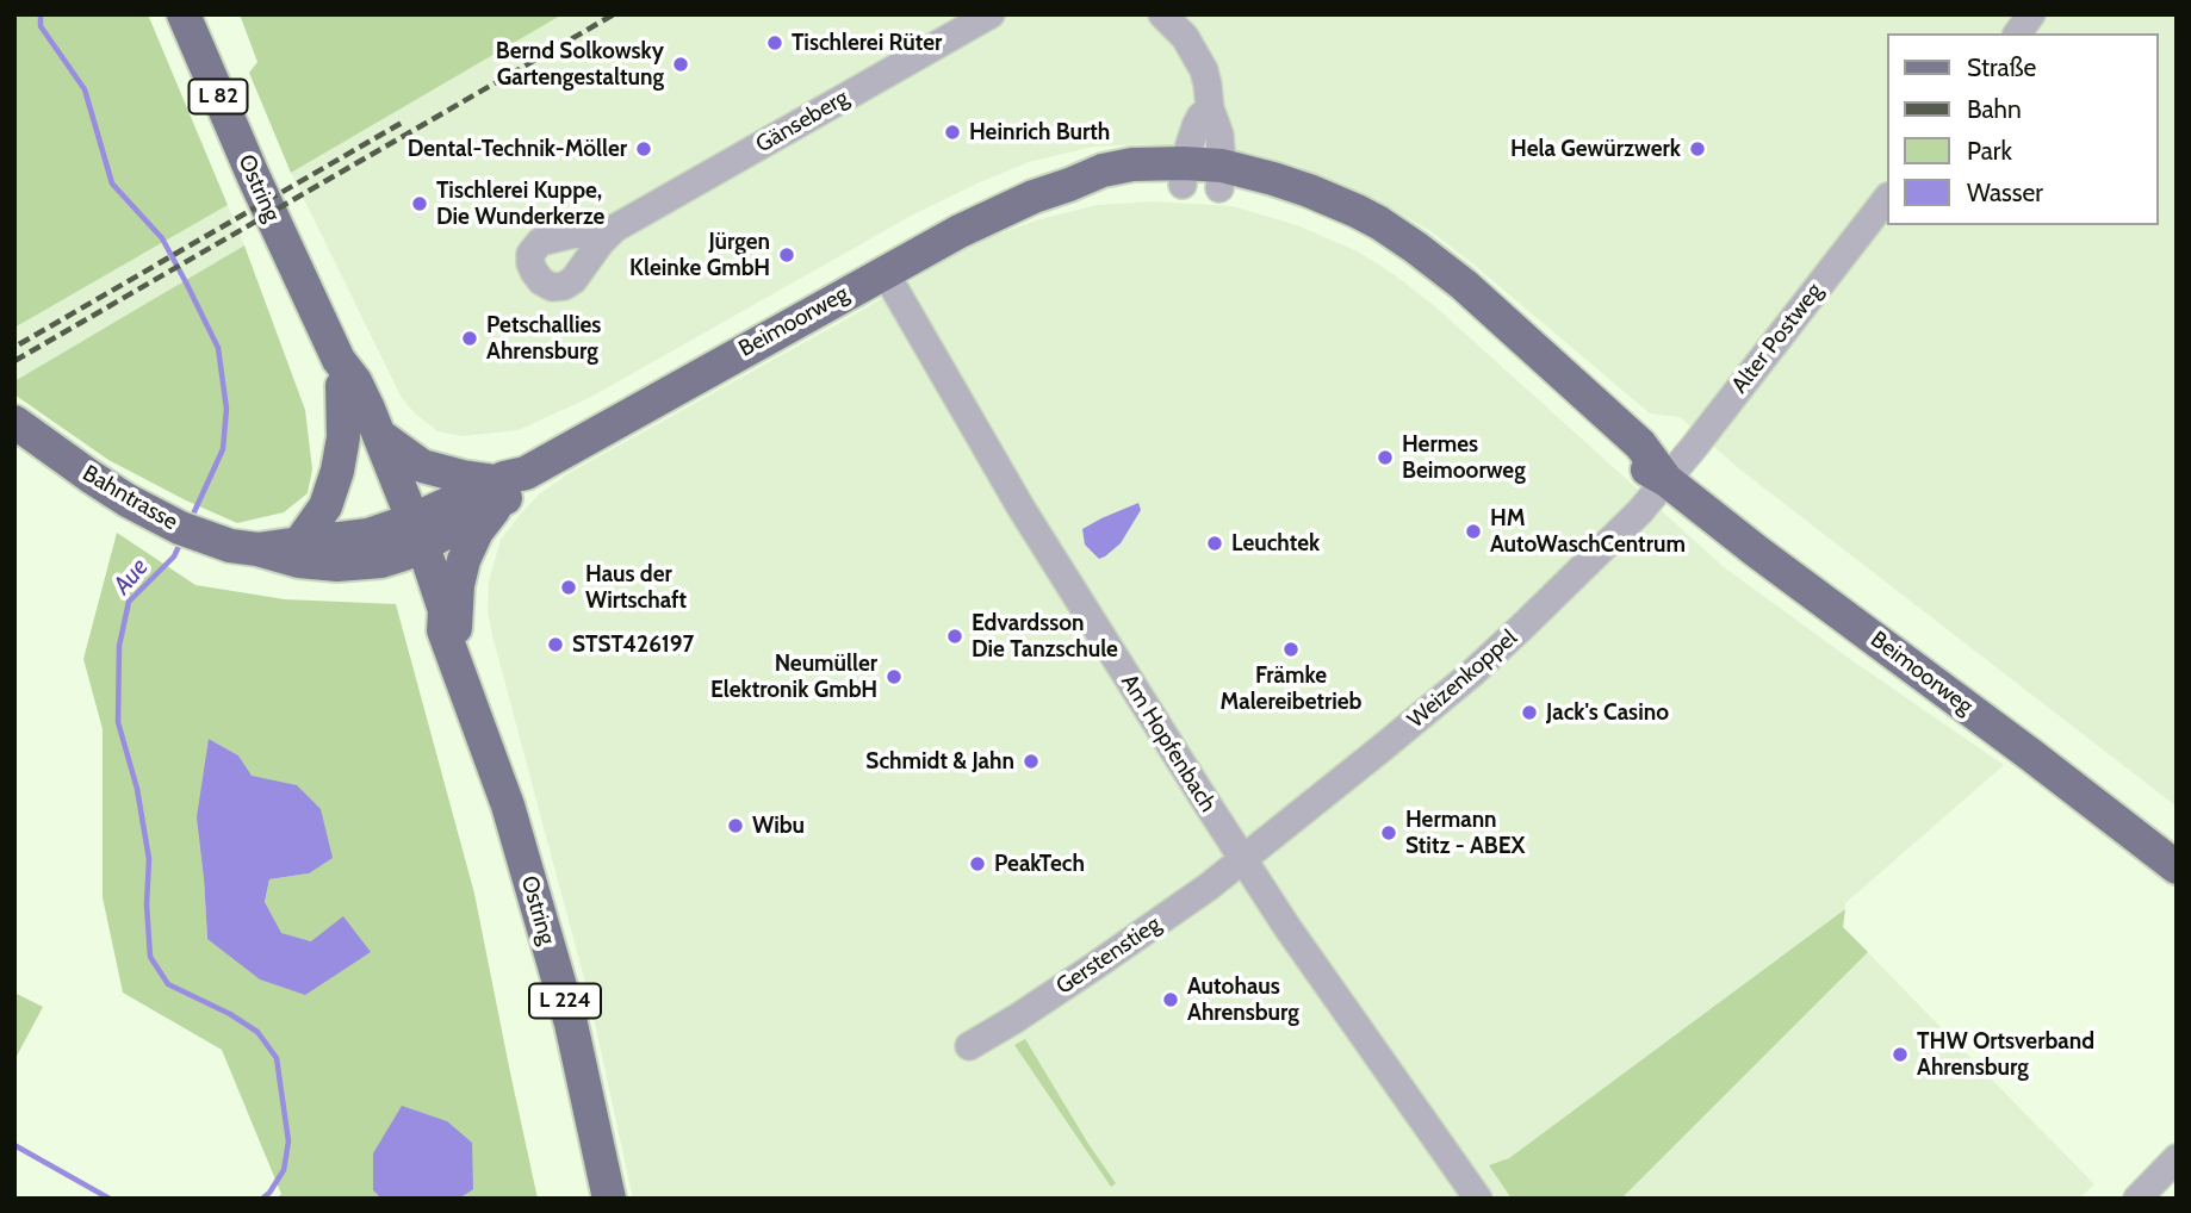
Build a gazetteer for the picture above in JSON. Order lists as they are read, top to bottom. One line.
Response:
{"streets":{"main road":["L 82","Ostring","Beimoorweg","Bahntrasse","L 224"],"street":["Gänseberg","Alter Postweg","Weizenkoppel","Am Hopfenbach","Gerstenstieg"]},"crossings":[["L 82","Ostring"],["L 82","Bahntrasse"],["Ostring","Beimoorweg"],["Ostring","Bahntrasse"],["Beimoorweg","Alter Postweg"],["Beimoorweg","Bahntrasse"],["Beimoorweg","Weizenkoppel"],["Beimoorweg","Am Hopfenbach"],["Alter Postweg","Weizenkoppel"],["Weizenkoppel","Am Hopfenbach"],["Weizenkoppel","Gerstenstieg"],["Am Hopfenbach","Gerstenstieg"]],"water":["Aue"],"places":["Tischlerei Rüter","Bernd Solkowsky Gartengestaltung","Heinrich Burth","Dental-Technik-Möller","Hela Gewürzwerk","Tischlerei Kuppe, Die Wunderkerze","Jürgen Kleinke GmbH","Petschallies Ahrensburg","Hermes Beimoorweg","HM AutoWaschCentrum","Leuchtek","Haus der Wirtschaft","Edvardsson Die Tanzschule","STST426197","Främke Malereibetrieb","Neumüller Elektronik GmbH","Jack's Casino","Schmidt & Jahn","Wibu","Hermann Stitz - ABEX","PeakTech","Autohaus Ahrensburg","THW Ortsverband Ahrensburg"],"legend":["Straße","Bahn","Park","Wasser"]}
